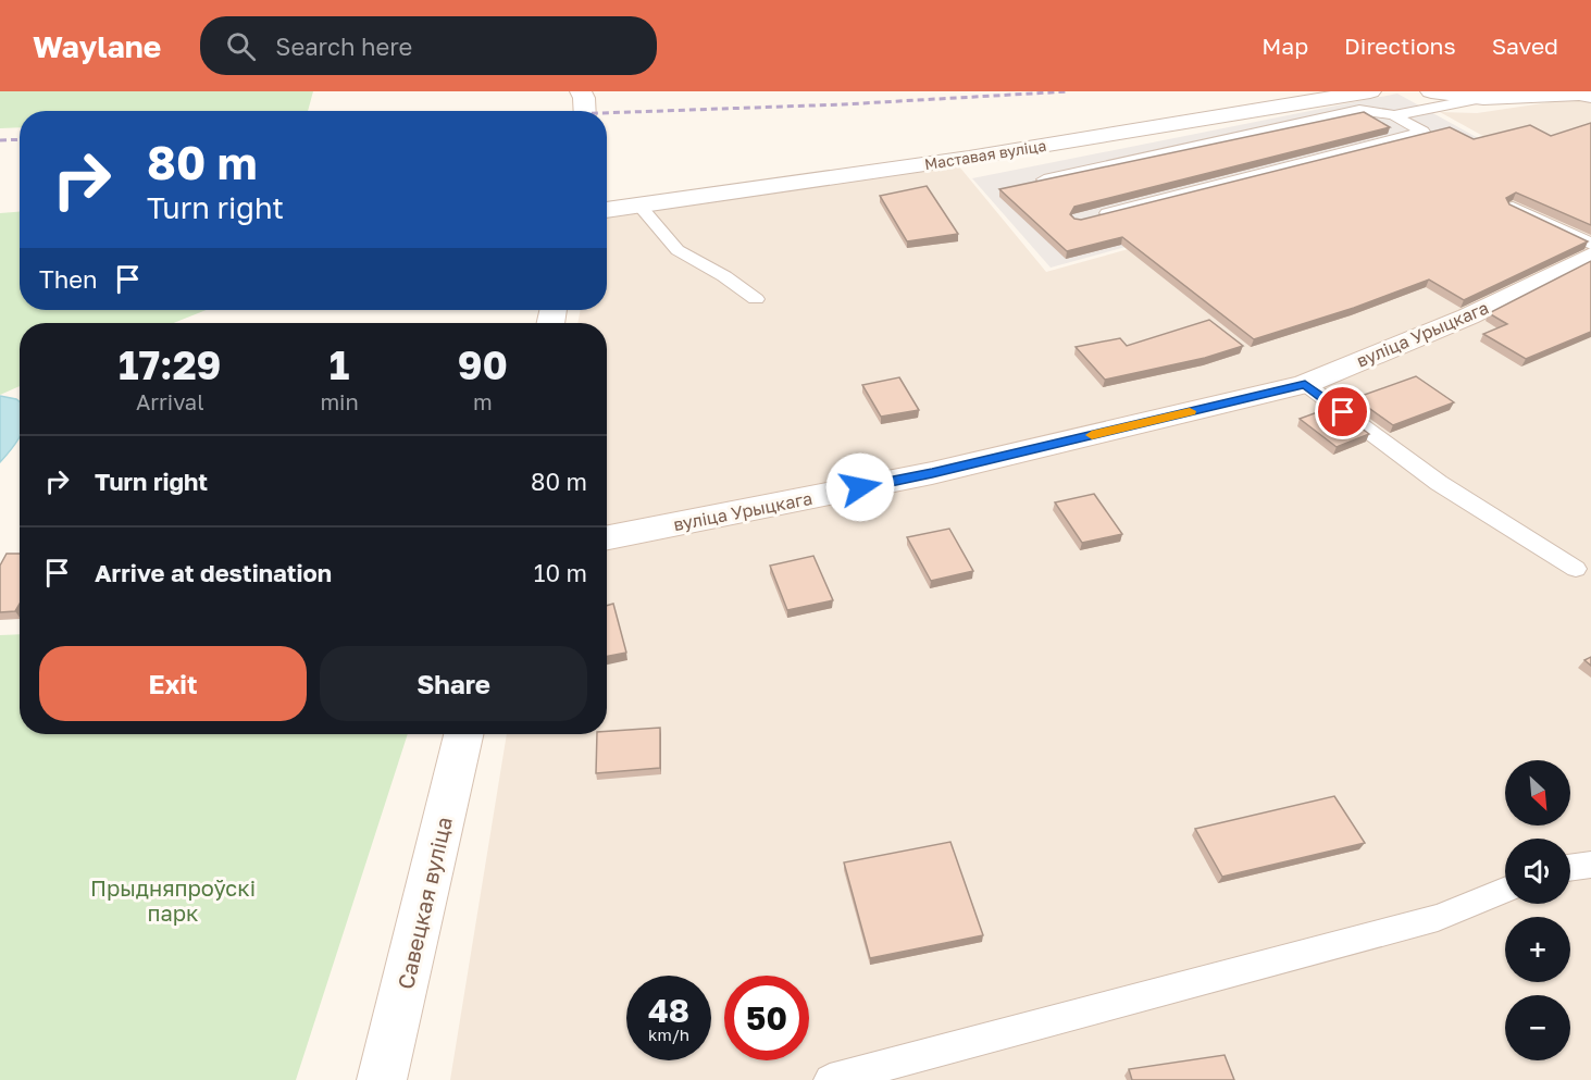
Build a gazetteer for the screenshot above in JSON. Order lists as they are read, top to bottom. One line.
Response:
{"streets":{"main road":["Маставая вуліца","вуліца Урыцкага","Савецкая вуліца"]},"parks":["Прыдняпроўскі парк"],"north":"bottom right","page":{"header":"Waylane","search":"Search here","nav":["Map","Directions","Saved"],"turn":["80 m","Turn right"],"then":"Then","eta":["17:29","Arrival","1","min","90","m"],"list":[{"name":"Turn right","value":"80 m"},{"name":"Arrive at destination","value":"10 m"}],"buttons":["Exit","Share"],"map_buttons":["+","−"],"speed":"48 km/h","limit":"50"}}
